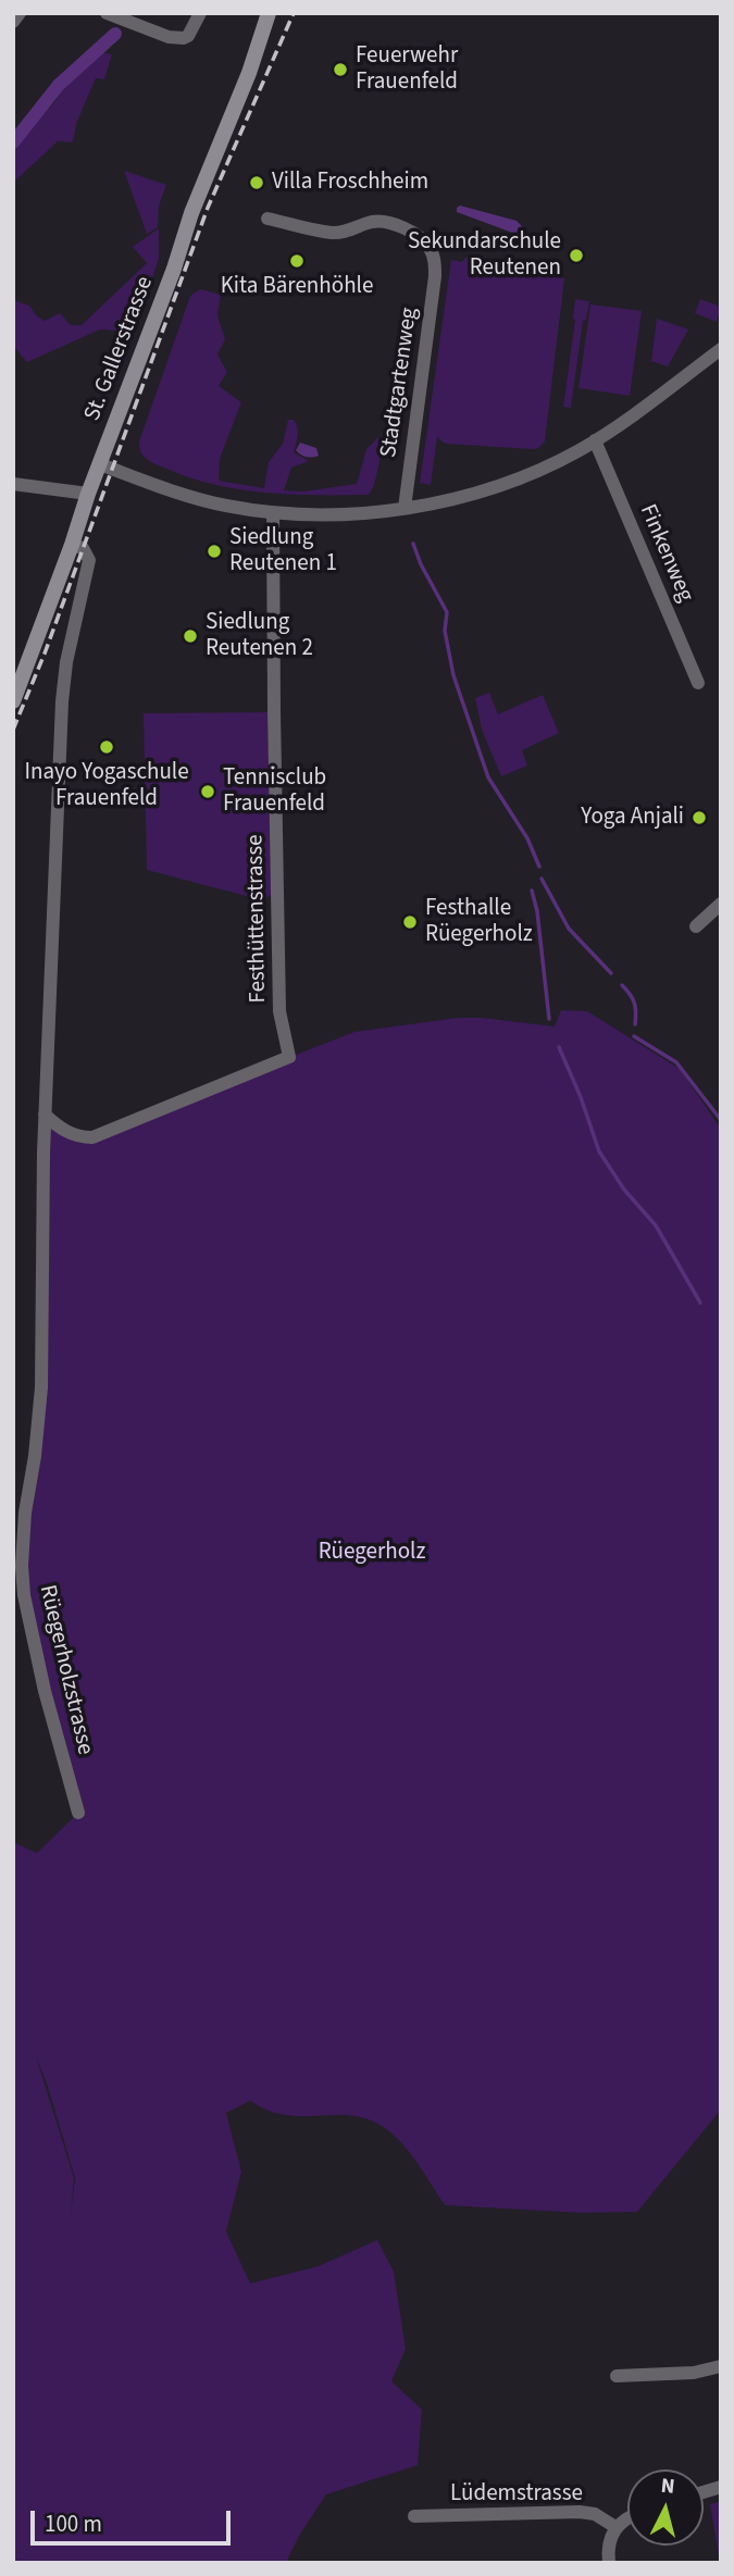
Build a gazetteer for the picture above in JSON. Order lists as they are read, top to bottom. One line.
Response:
{"streets":{"main road":["St. Gallerstrasse"],"street":["Stadtgartenweg","Finkenweg","Festhüttenstrasse","Rüegerholzstrasse","Lüdemstrasse"]},"crossings":[["St. Gallerstrasse","Rüegerholzstrasse"],["Festhüttenstrasse","Rüegerholzstrasse"]],"parks":["Rüegerholz"],"places":["Feuerwehr Frauenfeld","Villa Froschheim","Sekundarschule Reutenen","Kita Bärenhöhle","Siedlung Reutenen 1","Siedlung Reutenen 2","Inayo Yogaschule Frauenfeld","Tennisclub Frauenfeld","Yoga Anjali","Festhalle Rüegerholz"],"scale_bar":"100 m","north":"top"}
